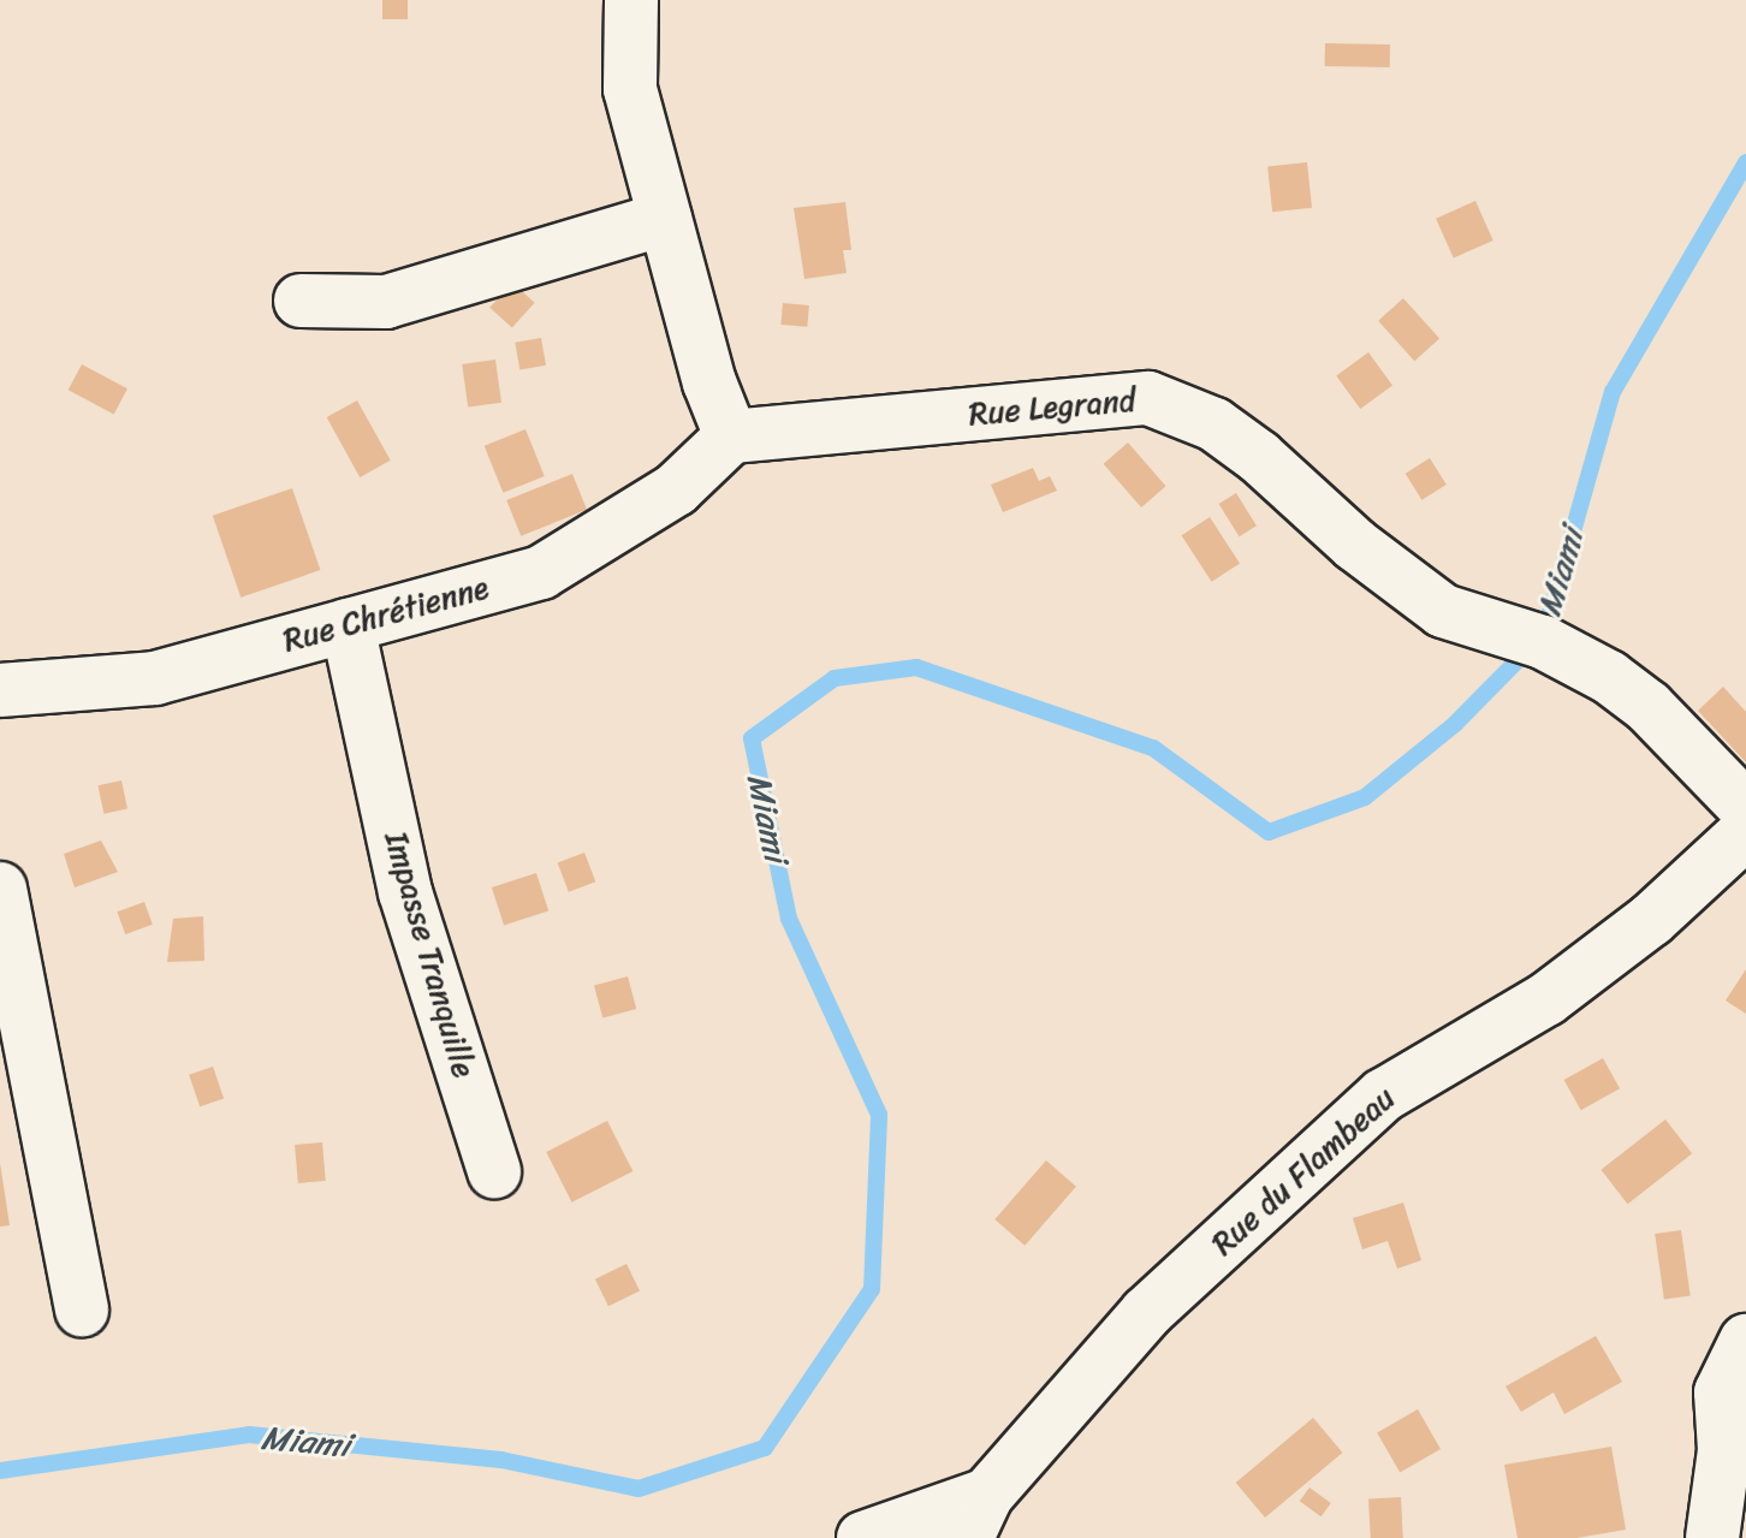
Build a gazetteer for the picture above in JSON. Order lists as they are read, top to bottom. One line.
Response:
{"streets":{"street":["Rue Legrand","Rue Chrétienne","Impasse Tranquille","Rue du Flambeau"]},"crossings":[["Rue Legrand","Rue Chrétienne"],["Rue Chrétienne","Impasse Tranquille"]],"water":["Miami"]}
